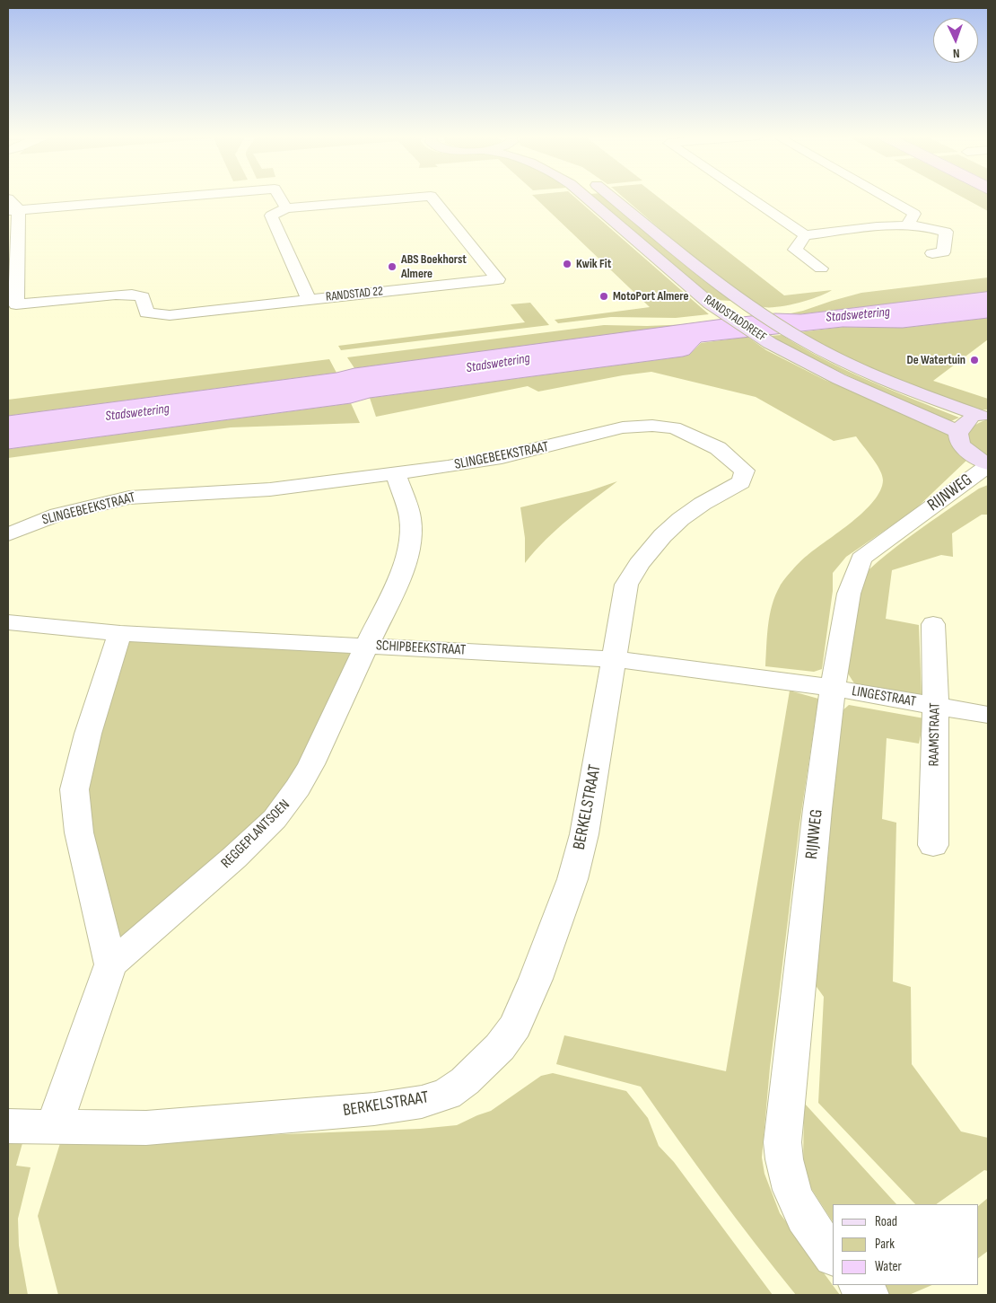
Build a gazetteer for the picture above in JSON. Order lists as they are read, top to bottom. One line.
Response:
{"streets":{"main road":["RANDSTADDREEF"],"street":["RANDSTAD 22","SLINGEBEEKSTRAAT","RIJNWEG","SCHIPBEEKSTRAAT","LINGESTRAAT","RAAMSTRAAT","BERKELSTRAAT","REGGEPLANTSOEN"]},"crossings":[["SLINGEBEEKSTRAAT","SCHIPBEEKSTRAAT"],["SLINGEBEEKSTRAAT","BERKELSTRAAT"],["SLINGEBEEKSTRAAT","REGGEPLANTSOEN"],["RIJNWEG","SCHIPBEEKSTRAAT"],["RIJNWEG","LINGESTRAAT"],["SCHIPBEEKSTRAAT","LINGESTRAAT"],["SCHIPBEEKSTRAAT","BERKELSTRAAT"],["SCHIPBEEKSTRAAT","REGGEPLANTSOEN"],["LINGESTRAAT","RAAMSTRAAT"],["BERKELSTRAAT","REGGEPLANTSOEN"]],"water":["Stadswetering"],"places":["Kwik Fit","ABS Boekhorst Almere","MotoPort Almere","De Watertuin"],"legend":["Road","Park","Water"],"north":"bottom"}
